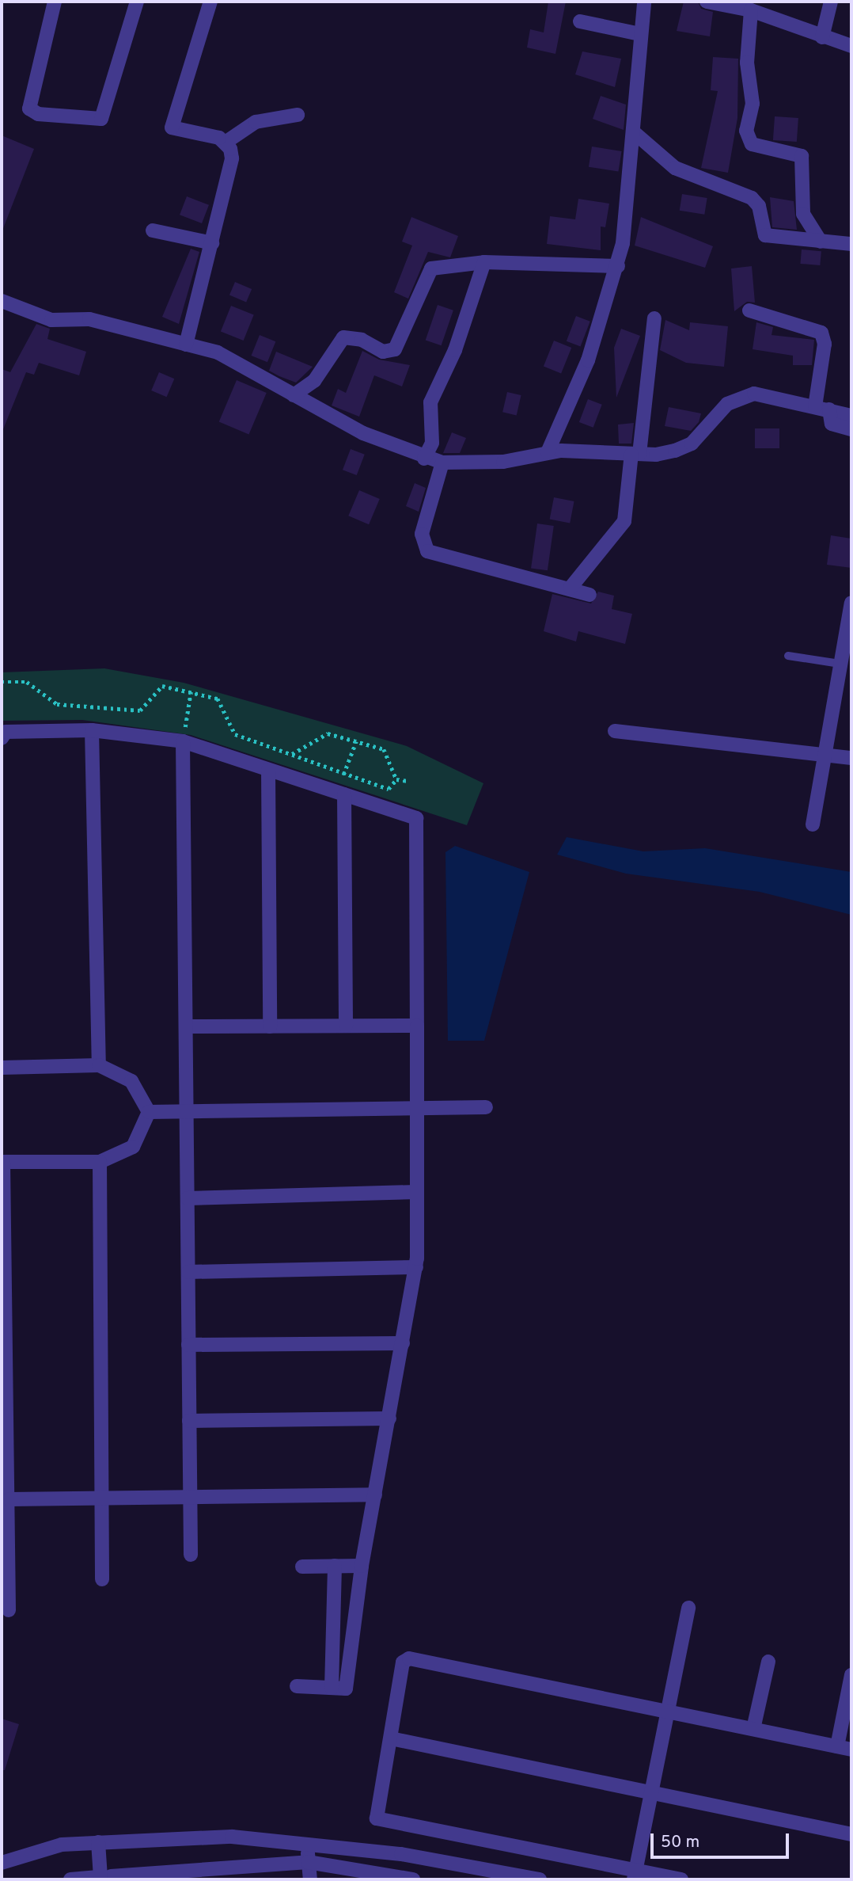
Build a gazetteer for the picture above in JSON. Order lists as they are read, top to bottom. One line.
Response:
{"scale_bar":"50 m"}
